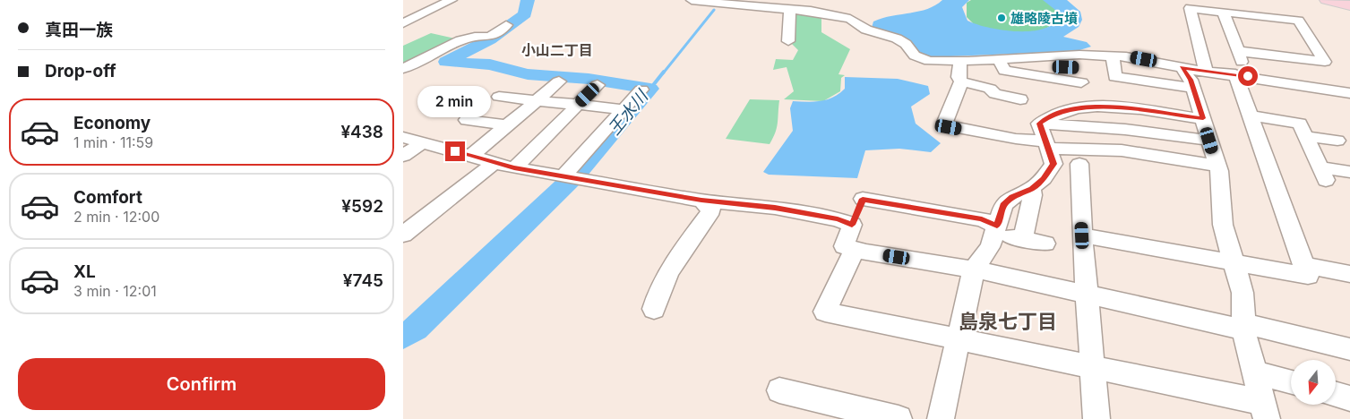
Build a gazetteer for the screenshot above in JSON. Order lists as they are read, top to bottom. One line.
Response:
{"districts":["小山二丁目","島泉七丁目"],"water":["王水川"],"places":["雄略陵古墳"],"north":"bottom","page":{"banner":["真田一族","Drop-off"],"bubble":"2 min","list":[{"name":"Economy","note":"1 min · 11:59","value":"¥438"},{"name":"Comfort","note":"2 min · 12:00","value":"¥592"},{"name":"XL","note":"3 min · 12:01","value":"¥745"}],"buttons":"Confirm"}}
